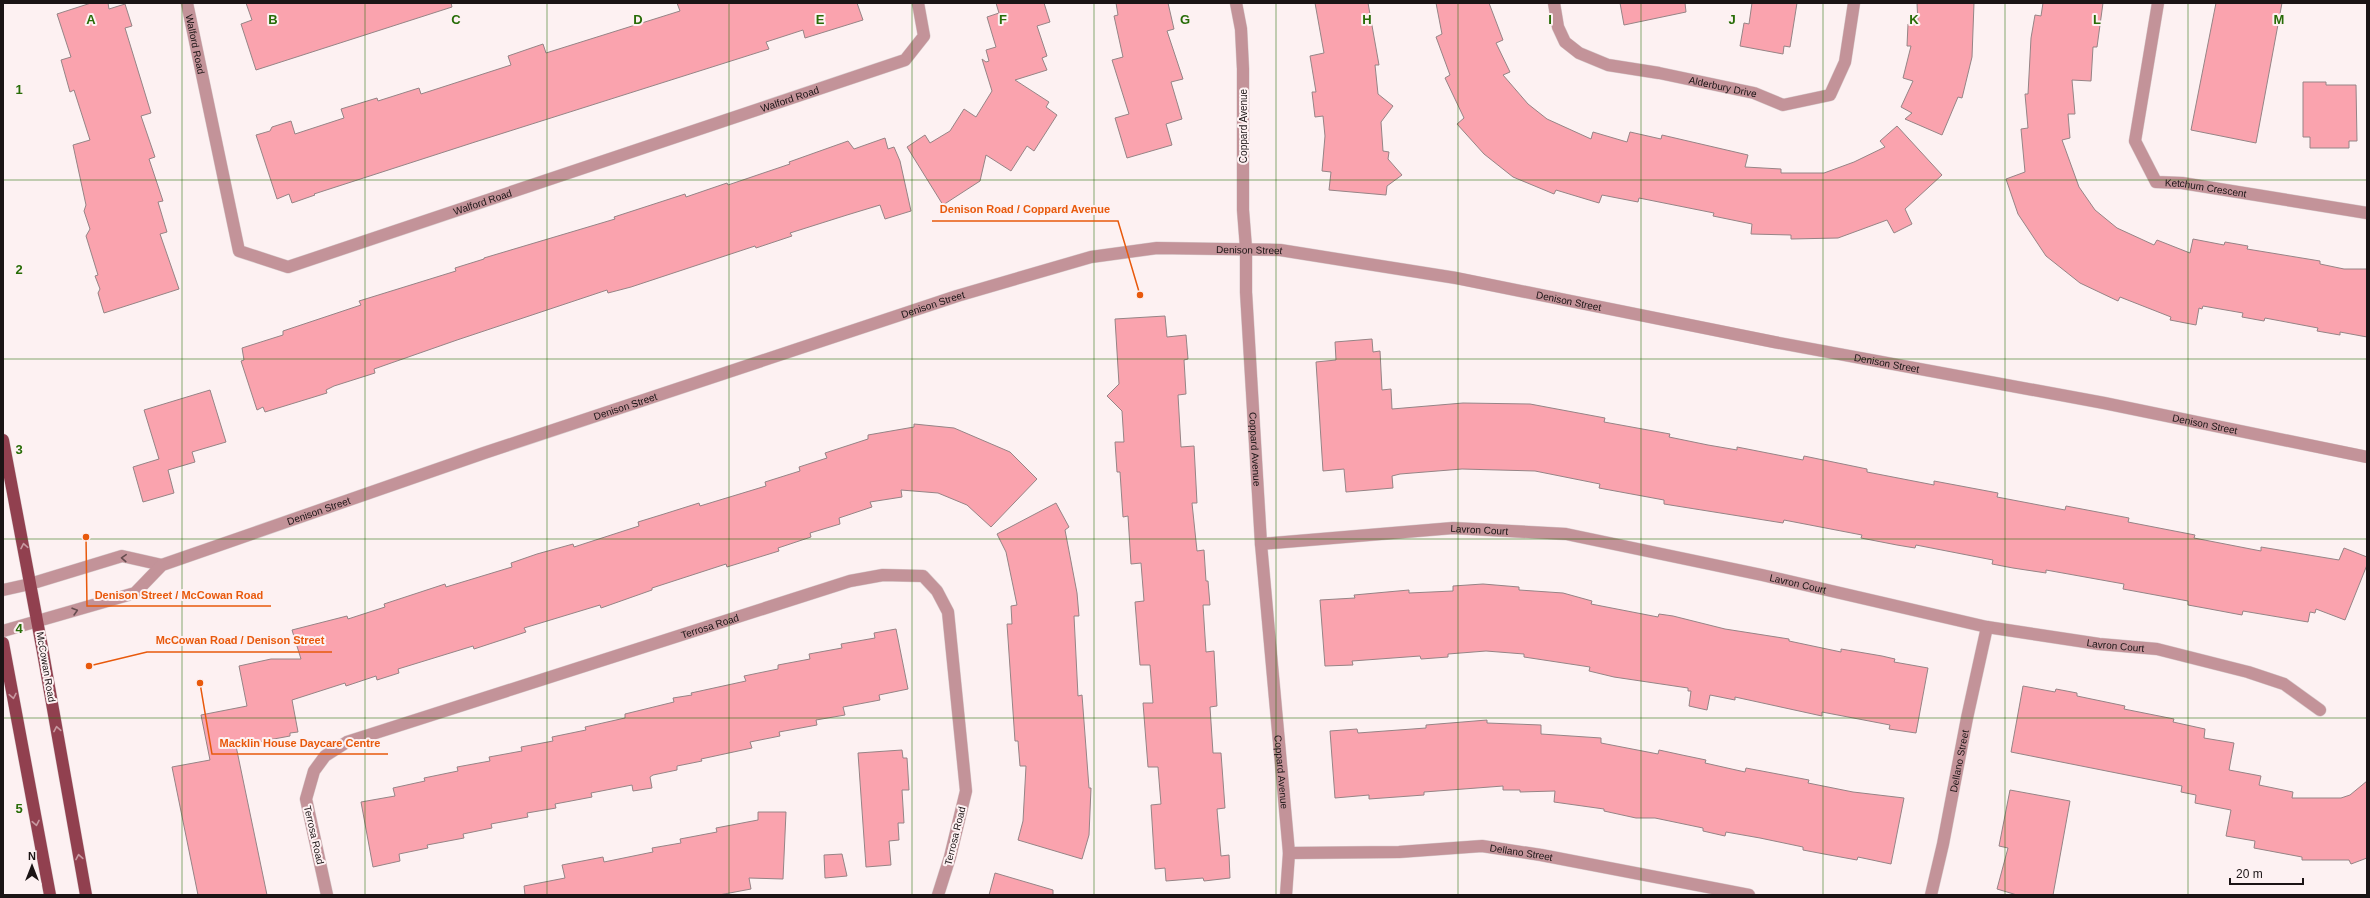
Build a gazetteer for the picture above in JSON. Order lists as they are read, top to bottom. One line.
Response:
{"streets":{"main road":["McCowan Road"],"street":["Walford Road","Alderbury Drive","Coppard Avenue","Ketchum Crescent","Denison Street","Lavron Court","Terrosa Road","Dellano Street"]},"crossings":[["Coppard Avenue","Denison Street"],["Coppard Avenue","Lavron Court"],["Coppard Avenue","Dellano Street"],["Denison Street","McCowan Road"],["Lavron Court","Dellano Street"]],"places":["Denison Road / Coppard Avenue","Denison Street / McCowan Road","McCowan Road / Denison Street","Macklin House Daycare Centre"],"scale_bar":"20 m","north":"top","grid":{"columns":["A","B","C","D","E","F","G","H","I","J","K","L","M"],"rows":["1","2","3","4","5"]}}
